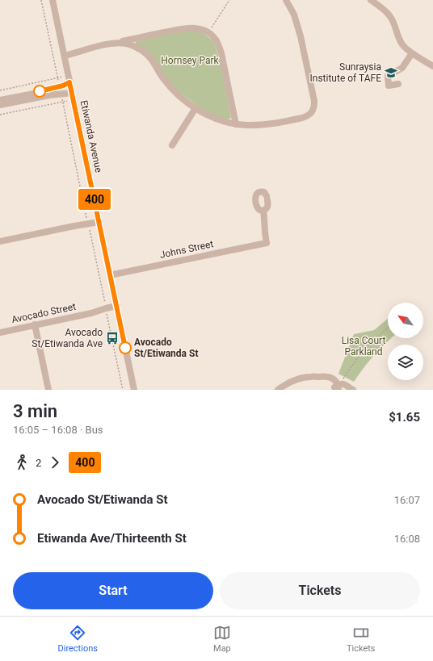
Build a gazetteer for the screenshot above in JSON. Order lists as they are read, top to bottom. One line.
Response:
{"streets":{"street":["Etiwanda Avenue","Johns Street","Avocado Street"]},"crossings":[["Etiwanda Avenue","Johns Street"],["Etiwanda Avenue","Avocado Street"]],"parks":["Hornsey Park","Lisa Court Parkland"],"places":{"school or university":["Sunraysia Institute of TAFE"],"bus stop":["Avocado St/Etiwanda Ave"],"other":["Avocado St/Etiwanda St"]},"lines":["bus line 400"],"north":"top left","page":{"on_map":"400","heading":["3 min","16:05 – 16:08 · Bus","$1.65"],"legs":["2","400"],"list":[{"name":"Avocado St/Etiwanda St","value":"16:07"},{"name":"Etiwanda Ave/Thirteenth St","value":"16:08"}],"buttons":["Start","Tickets"],"tabs":["Directions","Map","Tickets"]}}
